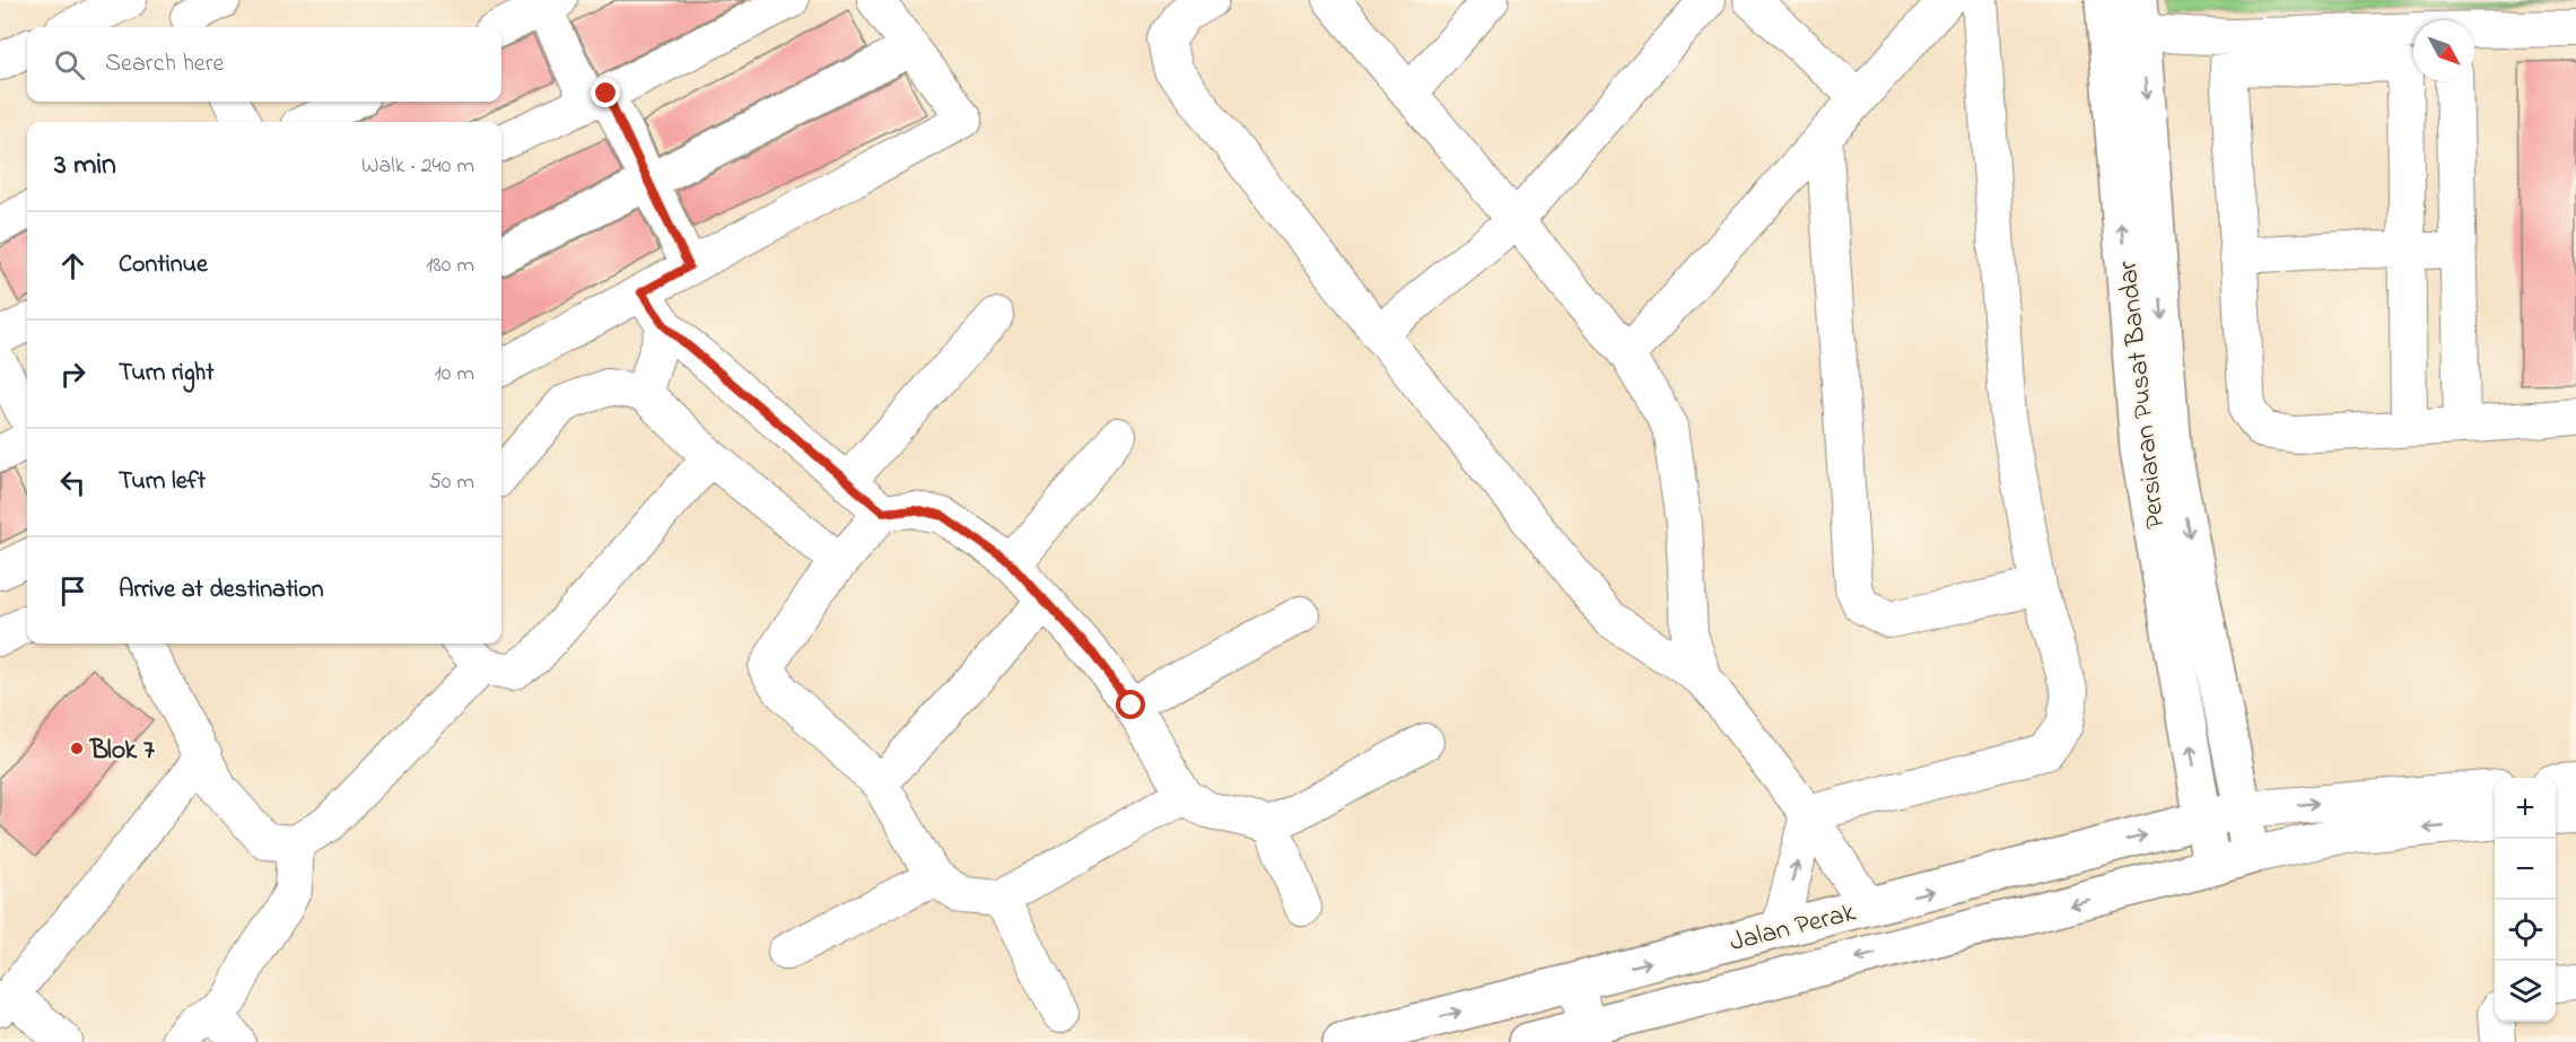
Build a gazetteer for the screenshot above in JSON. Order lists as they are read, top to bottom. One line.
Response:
{"streets":{"main road":["Persiaran Pusat Bandar","Jalan Perak"]},"crossings":[["Persiaran Pusat Bandar","Jalan Perak"]],"places":["Blok 7"],"north":"bottom right","page":{"search":"Search here","heading":["3 min","Walk · 240 m"],"list":[["Continue","180 m"],["Turn right","10 m"],["Turn left","50 m"],"Arrive at destination"],"map_buttons":["+","−"]}}
